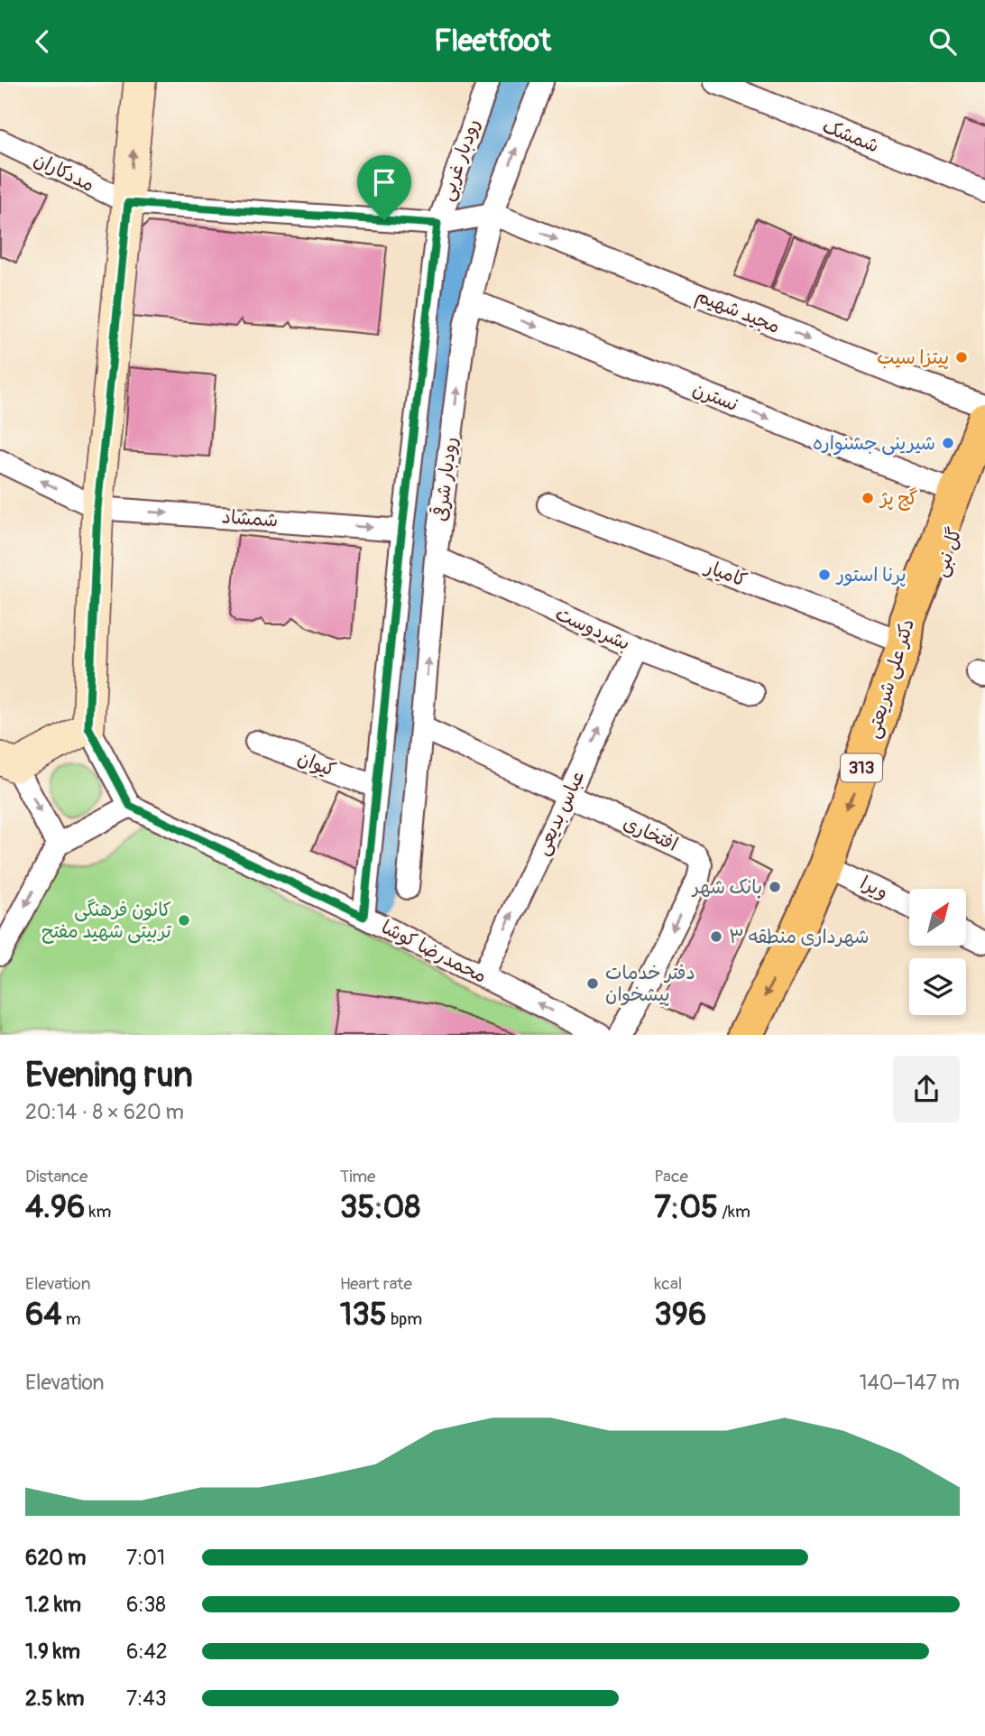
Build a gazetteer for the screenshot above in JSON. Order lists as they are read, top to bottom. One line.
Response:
{"streets":{"main road":["گل نبی","دکتر علی شریعتی","313"],"street":["شمشک","رودبار غربی","مددکاران","مجید شهیم","نسترن","رودبار شرقی","شمشاد","کامیار","بشردوست","کیوان","عباس بدیعی","افتخاری","ویرا","محمدرضا کوشا"]},"crossings":[["رودبار غربی","شمشاد"],["رودبار غربی","کیوان"],["رودبار غربی","محمدرضا کوشا"],["مجید شهیم","رودبار شرقی"],["نسترن","رودبار شرقی"],["نسترن","دکتر علی شریعتی"],["نسترن","313"],["رودبار شرقی","بشردوست"],["رودبار شرقی","افتخاری"],["گل نبی","کامیار"],["گل نبی","دکتر علی شریعتی"],["کامیار","دکتر علی شریعتی"],["بشردوست","عباس بدیعی"],["دکتر علی شریعتی","313"],["دکتر علی شریعتی","ویرا"],["عباس بدیعی","افتخاری"],["عباس بدیعی","محمدرضا کوشا"]],"one_way":["مجید شهیم","نسترن","رودبار شرقی","شمشاد","دکتر علی شریعتی","عباس بدیعی"],"places":["پیتزا سیب","شیرینی جشنواره","گچ پژ","پرنا استور","بانک شهر","کانون فرهنگی تربیتی شهید مفتح","شهرداری منطقه ۳","دفتر خدمات پیشخوان"],"north":"top right","page":{"header":"Fleetfoot","heading":["Evening run","20:14 · 8 × 620 m"],"stats":[["Distance","4.96 km"],["Time","35:08"],["Pace","7:05 /km"],["Elevation","64 m"],["Heart rate","135 bpm"],["kcal","396"]],"chart":["Elevation","140–147 m"],"list":[{"name":"620 m","note":"7:01"},{"name":"1.2 km","note":"6:38"},{"name":"1.9 km","note":"6:42"},{"name":"2.5 km","note":"7:43"}]}}
